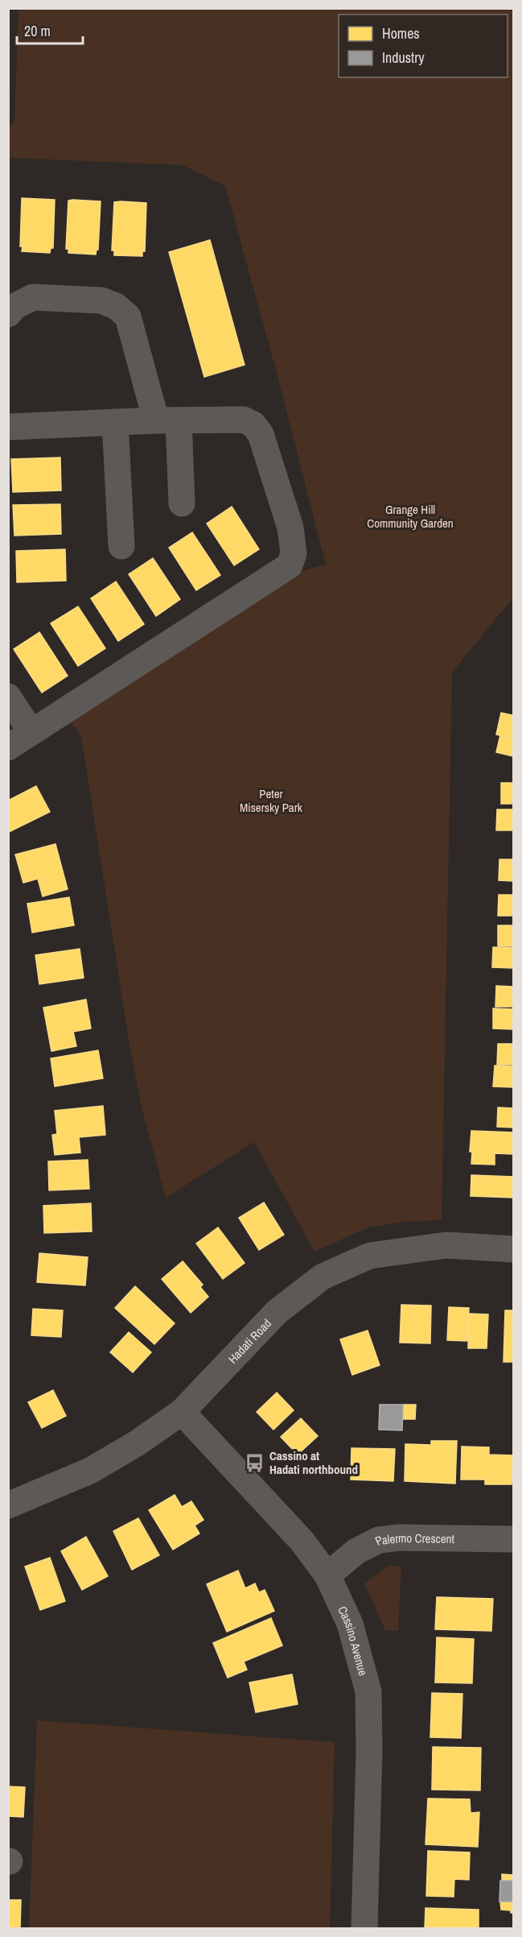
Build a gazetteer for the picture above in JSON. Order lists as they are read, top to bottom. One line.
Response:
{"streets":{"street":["Hadati Road","Palermo Crescent","Cassino Avenue"]},"crossings":[["Hadati Road","Cassino Avenue"],["Palermo Crescent","Cassino Avenue"]],"parks":["Grange Hill Community Garden","Peter Misersky Park"],"places":{"bus stop":["Cassino at Hadati northbound"]},"legend":["Homes","Industry"],"scale_bar":"20 m"}
